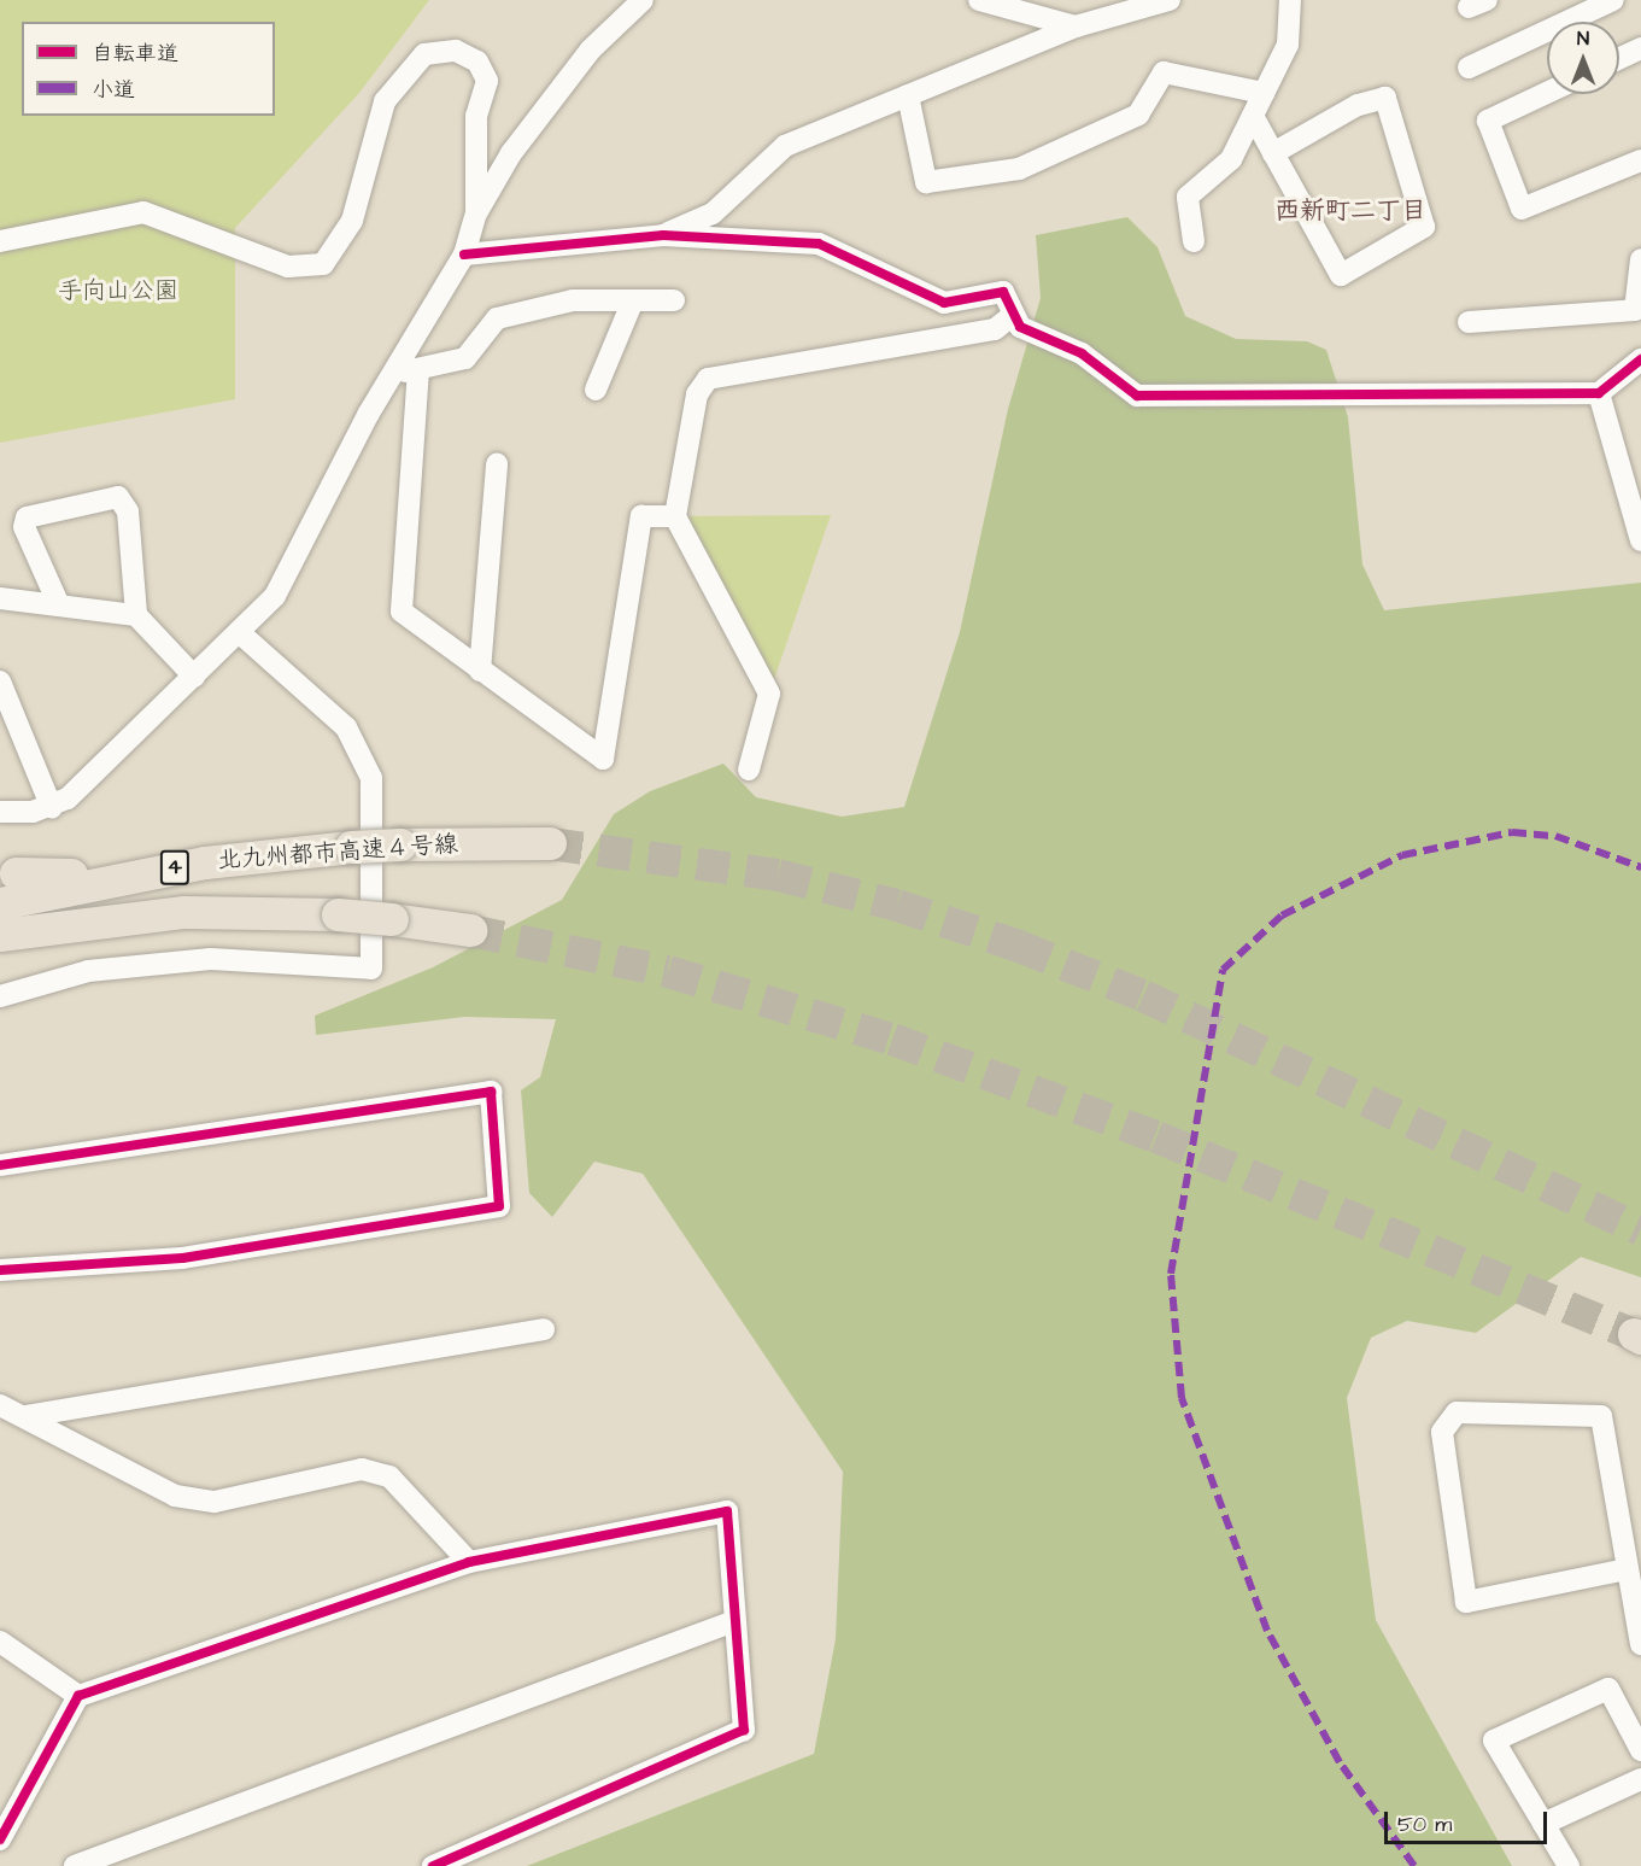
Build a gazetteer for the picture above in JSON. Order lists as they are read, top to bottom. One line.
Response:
{"streets":{"highway":["北九州都市高速４号線","4"]},"districts":["西新町二丁目"],"parks":["手向山公園"],"legend":["自転車道","小道"],"scale_bar":"50 m","north":"top"}
